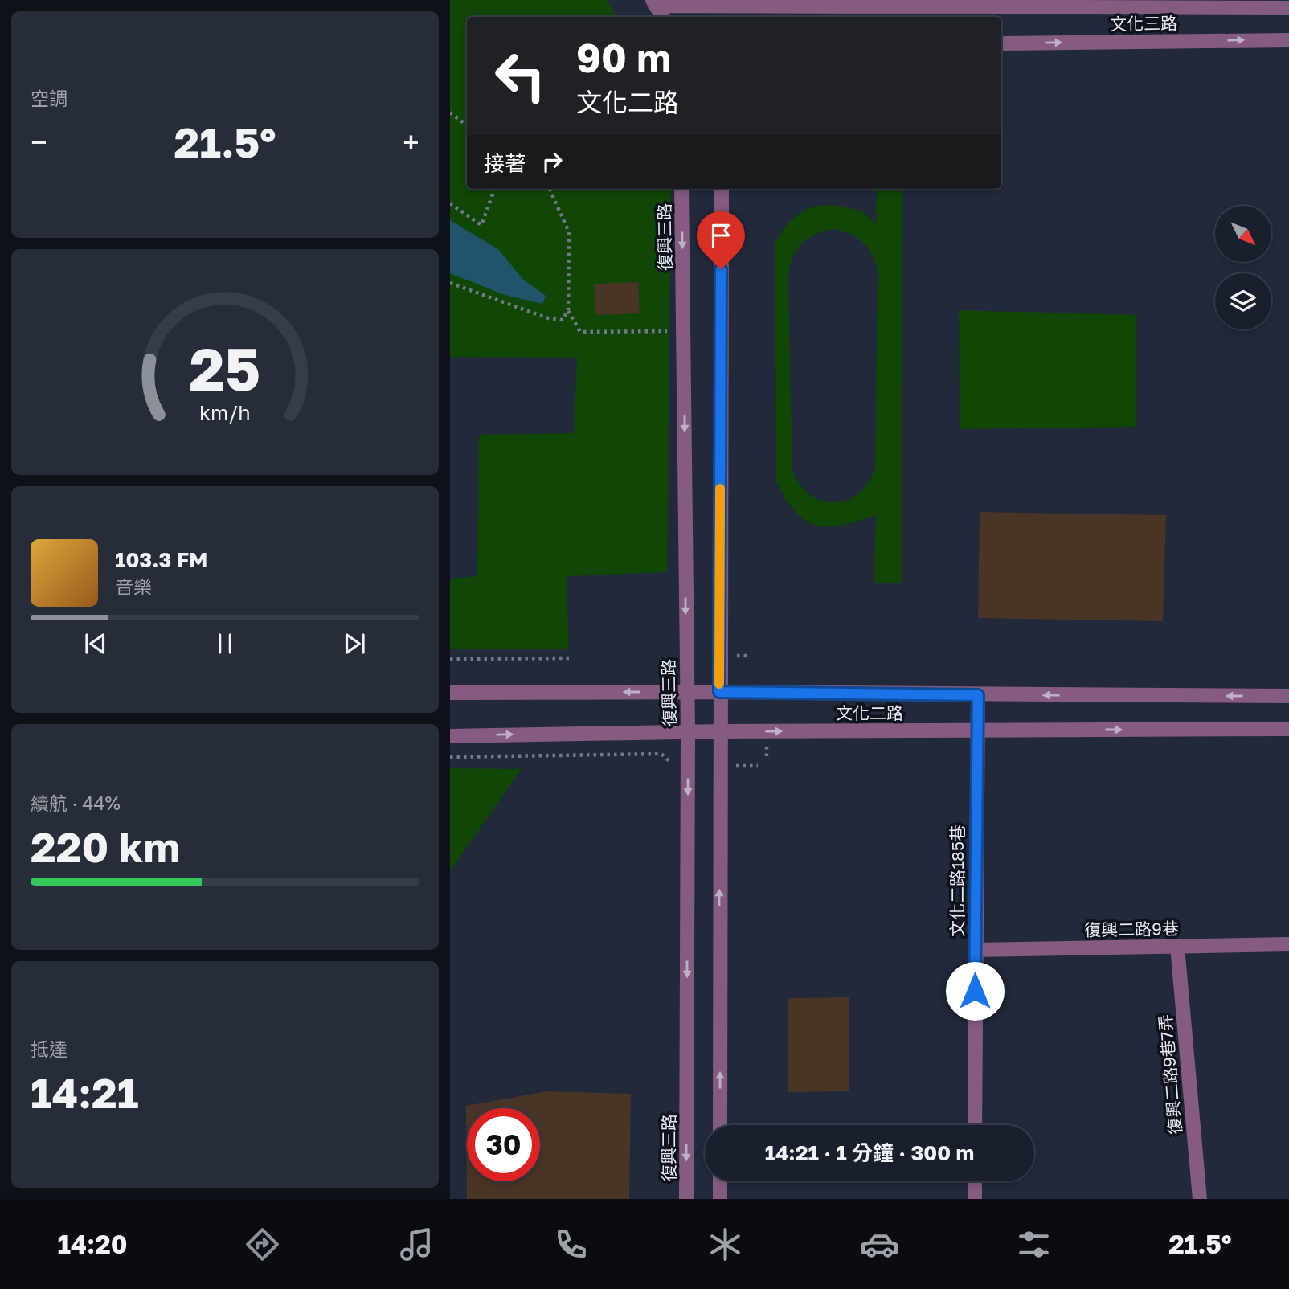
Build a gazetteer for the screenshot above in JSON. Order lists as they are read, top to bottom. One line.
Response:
{"streets":{"street":["文化三路","復興三路","文化二路","文化二路185巷","復興二路9巷","復興二路9巷7弄"]},"crossings":[["復興三路","文化二路"],["文化二路","文化二路185巷"],["文化二路185巷","復興二路9巷"],["復興二路9巷","復興二路9巷7弄"]],"north":"bottom right","page":{"tile":["空調",["續航 · 44%","220 km"],["抵達","14:21"]],"turn":["90 m","文化二路"],"heat":["−","21.5°","+"],"then":"接著","song":["103.3 FM","音樂"],"limit":"30","trip":"14:21 · 1 分鐘 · 300 m","tabs":["14:20","21.5°"],"gauge":["25","km/h"]}}
